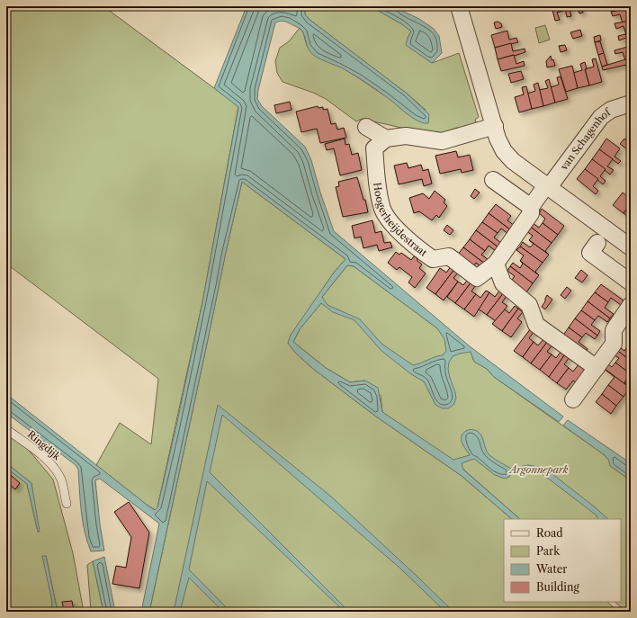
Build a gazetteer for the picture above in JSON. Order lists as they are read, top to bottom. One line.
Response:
{"streets":{"street":["van Schagenhof","Hoogerheijdestraat"],"lane":["Ringdijk"]},"crossings":[["van Schagenhof","Hoogerheijdestraat"]],"parks":["Argonnepark"],"legend":["Road","Park","Water","Building"]}
